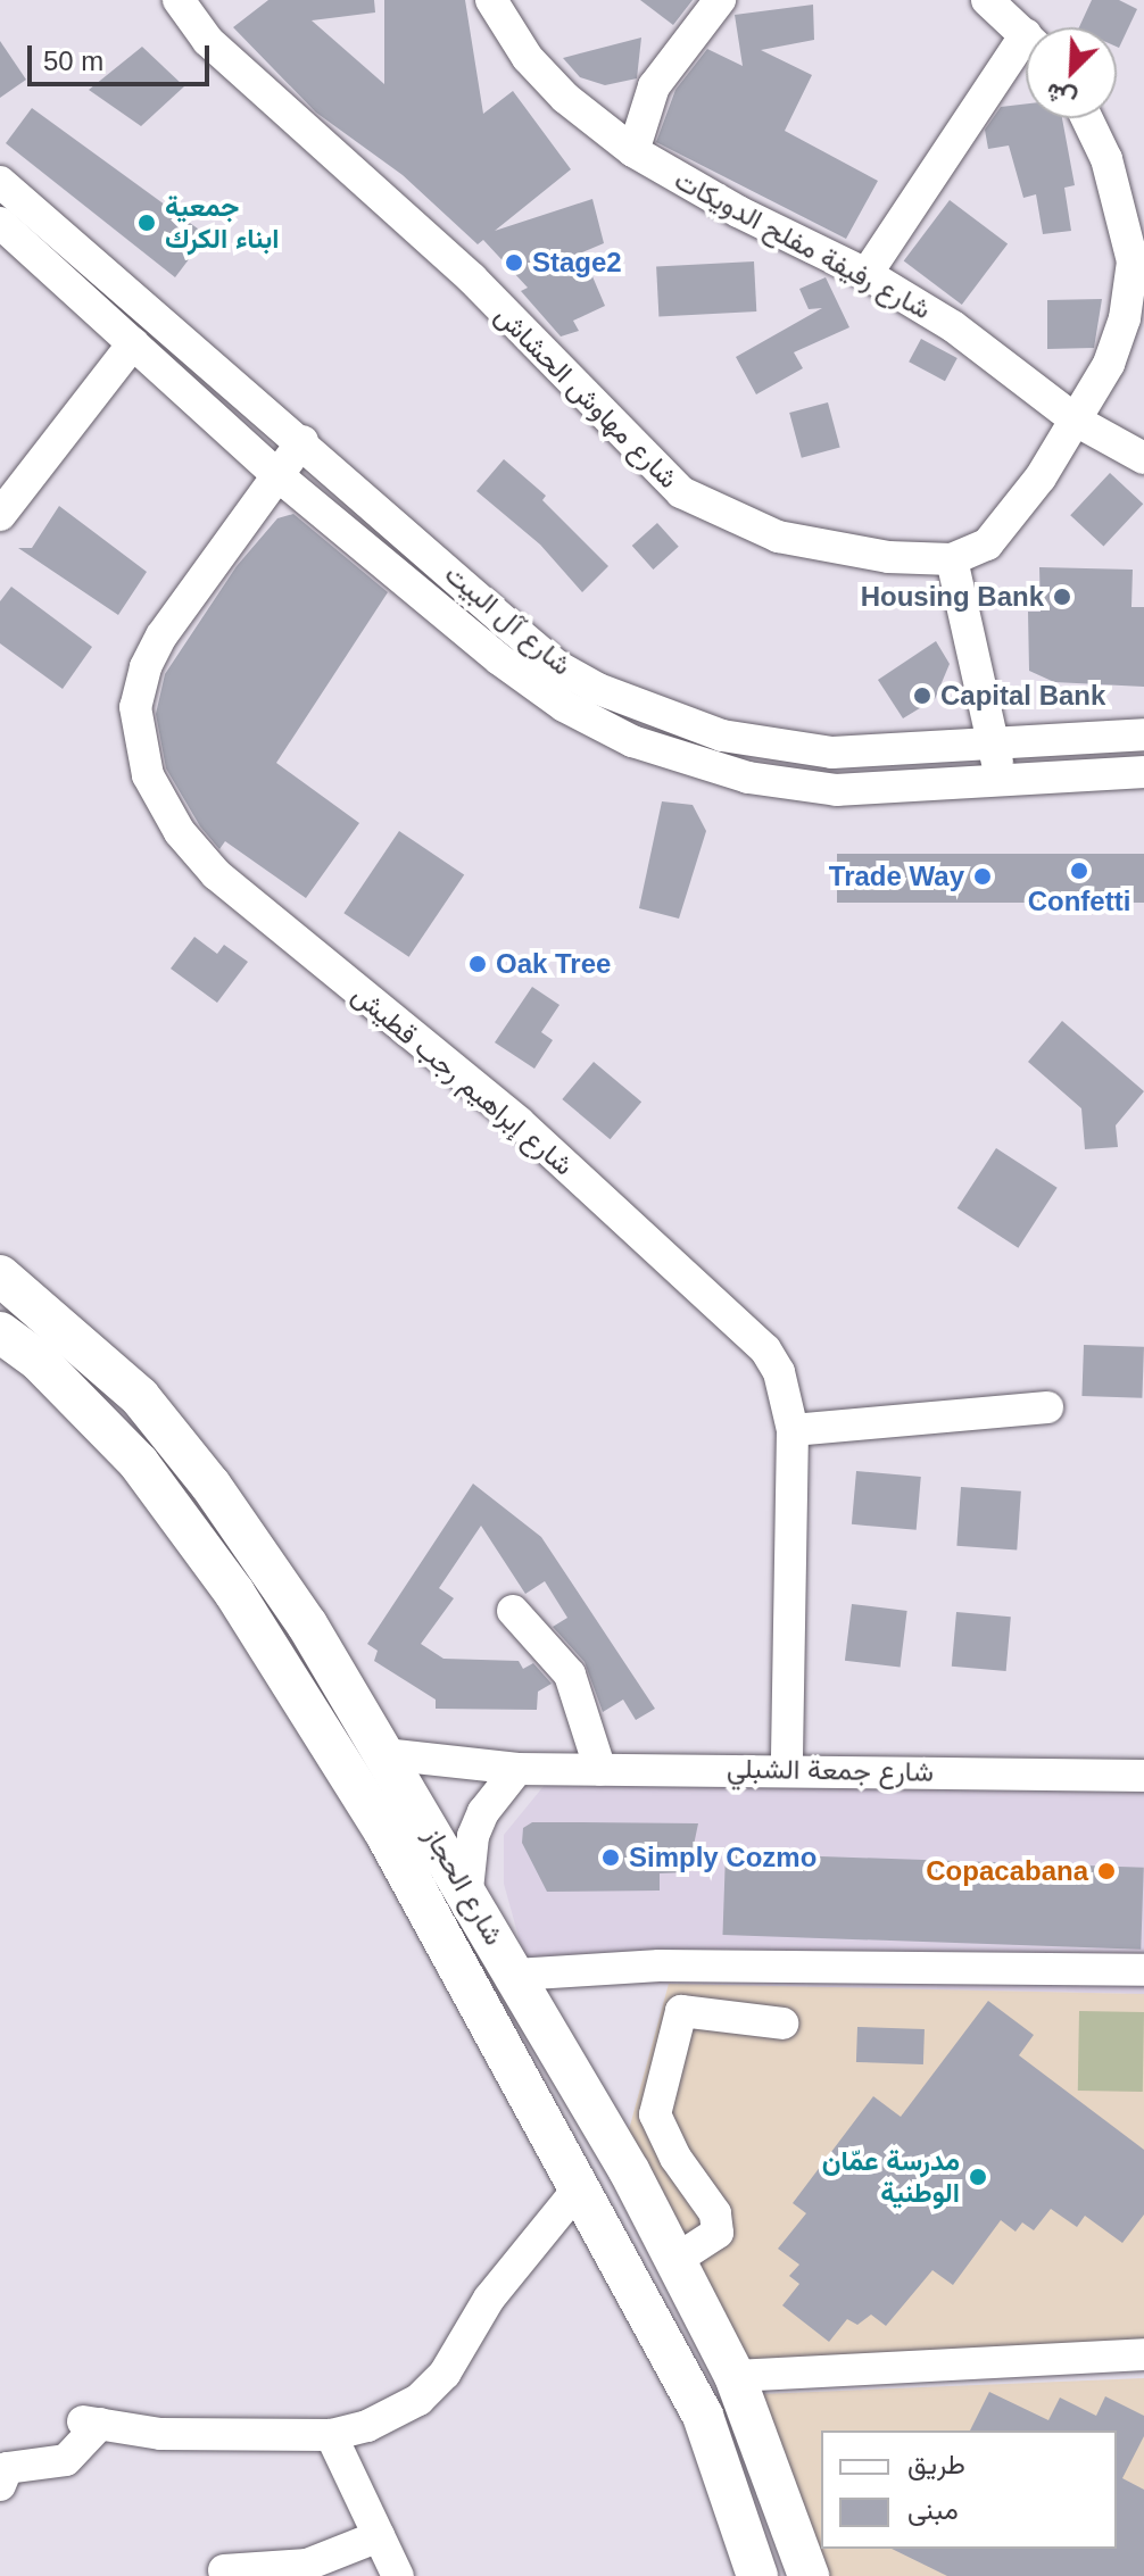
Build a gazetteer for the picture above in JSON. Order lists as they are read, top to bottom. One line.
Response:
{"streets":{"main road":["شارع الحجاز"],"street":["شارع رفيفة مفلح الدويكات","شارع مهاوش الحشاش","شارع آل البيت","شارع إبراهيم رجب قطيش","شارع جمعة الشبلي"]},"crossings":[["شارع رفيفة مفلح الدويكات","شارع مهاوش الحشاش"],["شارع آل البيت","شارع إبراهيم رجب قطيش"],["شارع إبراهيم رجب قطيش","شارع جمعة الشبلي"],["شارع جمعة الشبلي","شارع الحجاز"]],"places":["جمعية ابناء الكرك","Stage2","Housing Bank","Capital Bank","Confetti","Trade Way","Oak Tree","Simply Cozmo","Copacabana","مدرسة عمّان الوطنية"],"legend":["طريق","مبنى"],"scale_bar":"50 m","north":"bottom left"}
